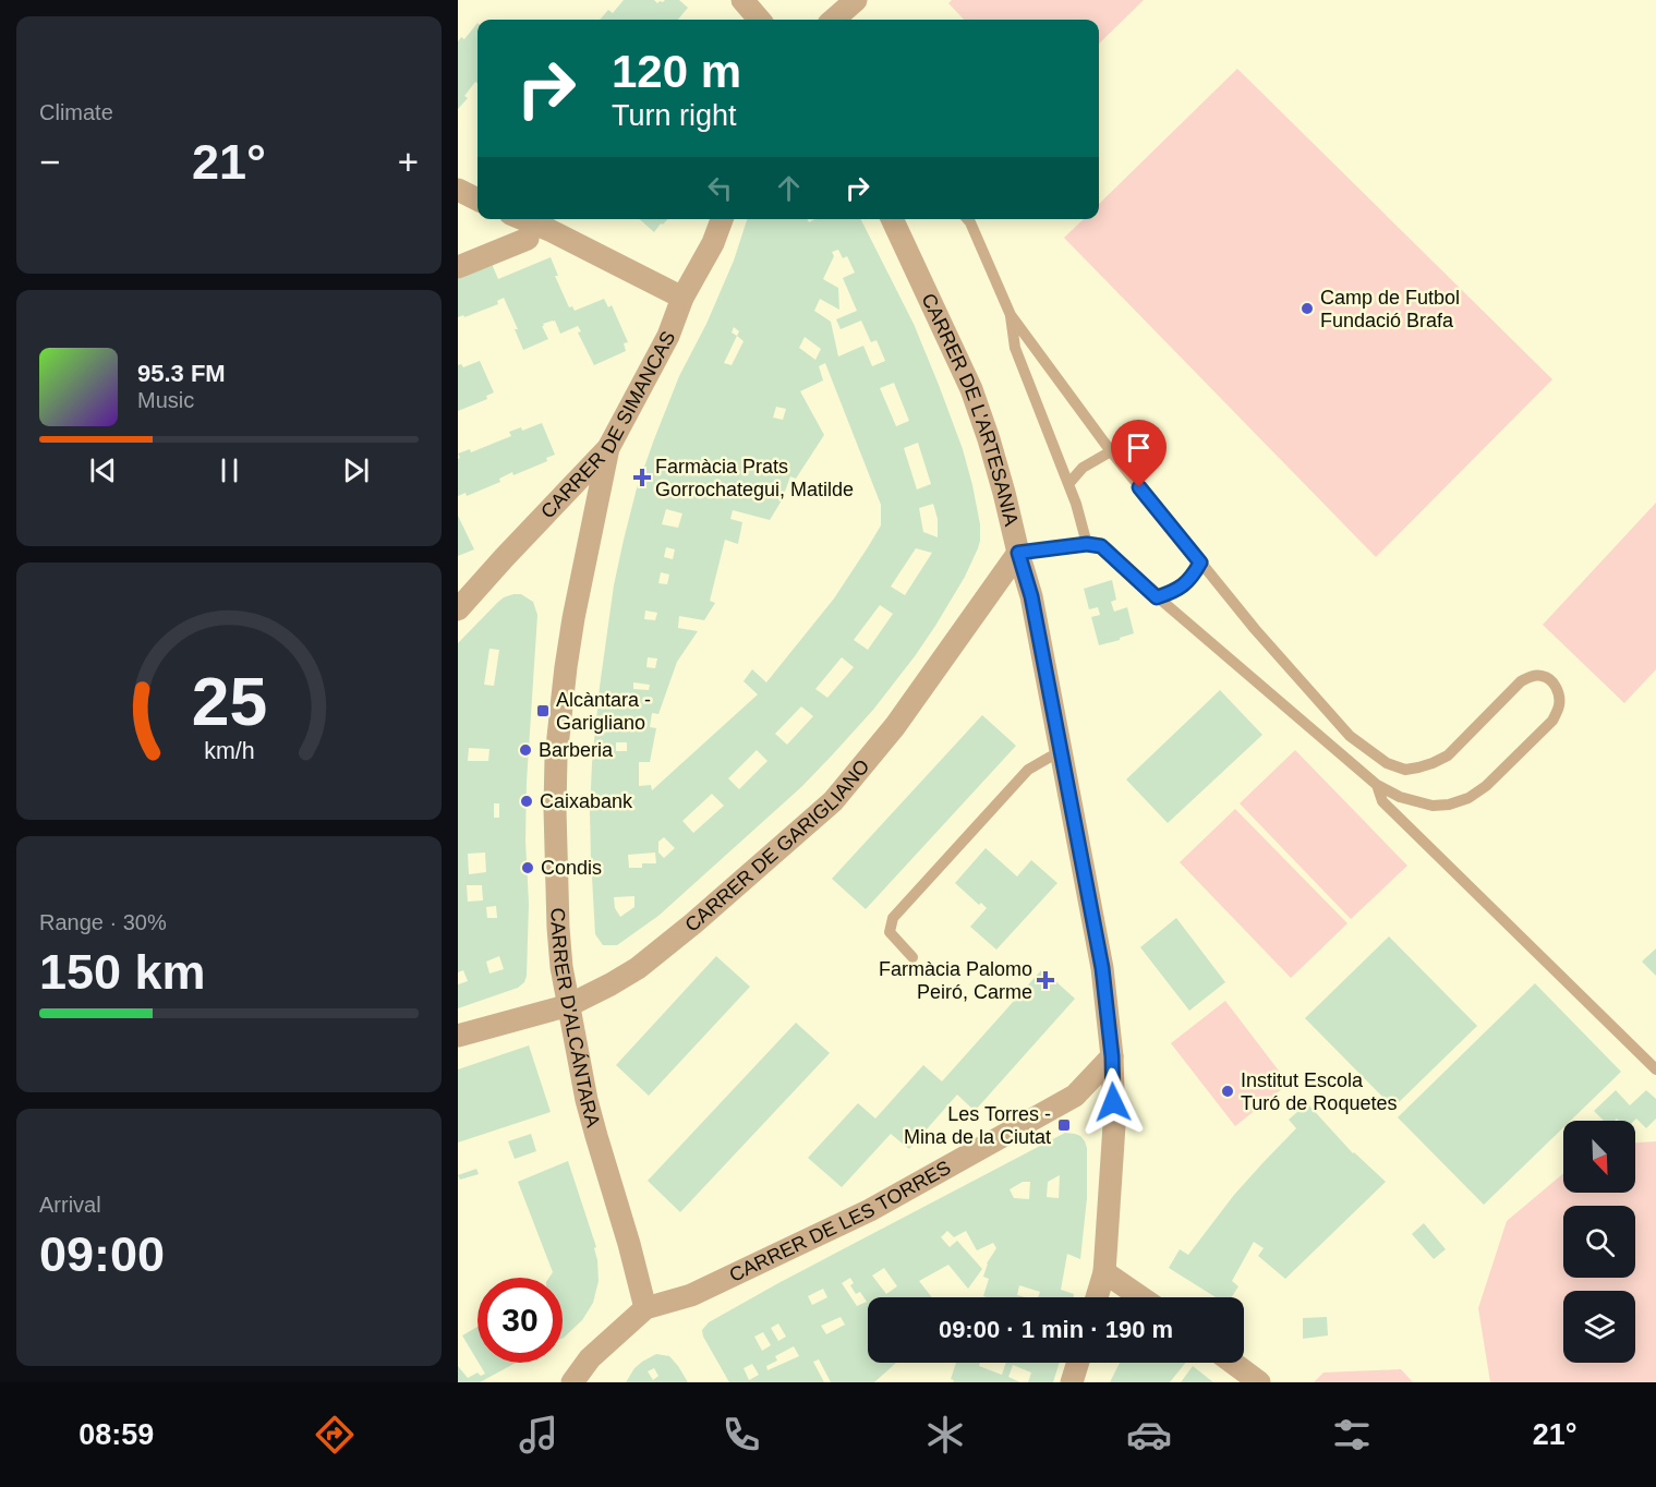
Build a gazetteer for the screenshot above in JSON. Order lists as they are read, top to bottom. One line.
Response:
{"streets":{"street":["CARRER DE L'ARTESANIA","CARRER DE SIMANCAS","CARRER DE GARIGLIANO","CARRER D'ALCÁNTARA","CARRER DE LES TORRES"]},"crossings":[["CARRER DE L'ARTESANIA","CARRER DE GARIGLIANO"],["CARRER DE L'ARTESANIA","CARRER DE LES TORRES"],["CARRER DE SIMANCAS","CARRER D'ALCÁNTARA"],["CARRER DE GARIGLIANO","CARRER D'ALCÁNTARA"],["CARRER D'ALCÁNTARA","CARRER DE LES TORRES"]],"places":{"other":["Camp de Futbol Fundació Brafa","Barberia","Caixabank","Condis","Institut Escola Turó de Roquetes"],"health":["Farmàcia Prats Gorrochategui, Matilde","Farmàcia Palomo Peiró, Carme"],"transit":["Alcàntara - Garigliano","Les Torres - Mina de la Ciutat"]},"north":"bottom right","page":{"tile":["Climate",["Range · 30%","150 km"],["Arrival","09:00"]],"turn":["120 m","Turn right"],"heat":["−","21°","+"],"song":["95.3 FM","Music"],"limit":"30","trip":"09:00 · 1 min · 190 m","tabs":["08:59","21°"],"gauge":["25","km/h"]}}
